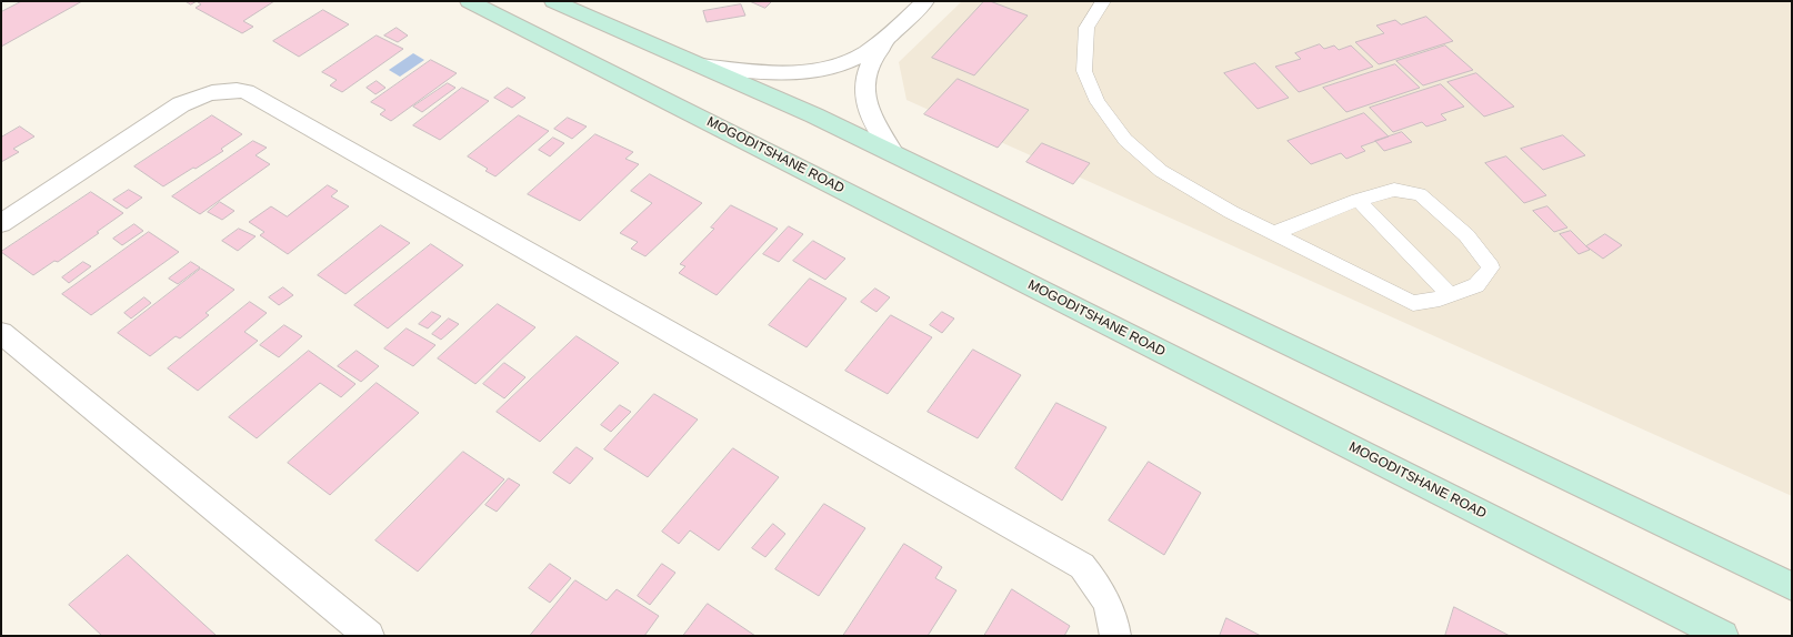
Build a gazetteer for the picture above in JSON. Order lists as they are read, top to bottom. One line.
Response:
{"streets":{"main road":["MOGODITSHANE ROAD"]}}
